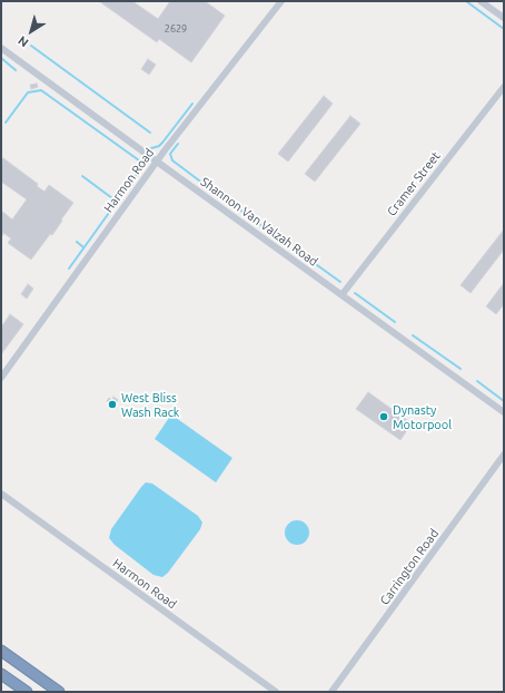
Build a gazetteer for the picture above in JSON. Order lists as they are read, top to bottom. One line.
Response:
{"streets":{"street":["Harmon Road","Cramer Street","Shannon Van Valzah Road","Carrington Road"]},"crossings":[["Harmon Road","Shannon Van Valzah Road"],["Cramer Street","Shannon Van Valzah Road"]],"places":["West Bliss Wash Rack","Dynasty Motorpool"],"house_numbers":["2629"],"north":"bottom left"}
